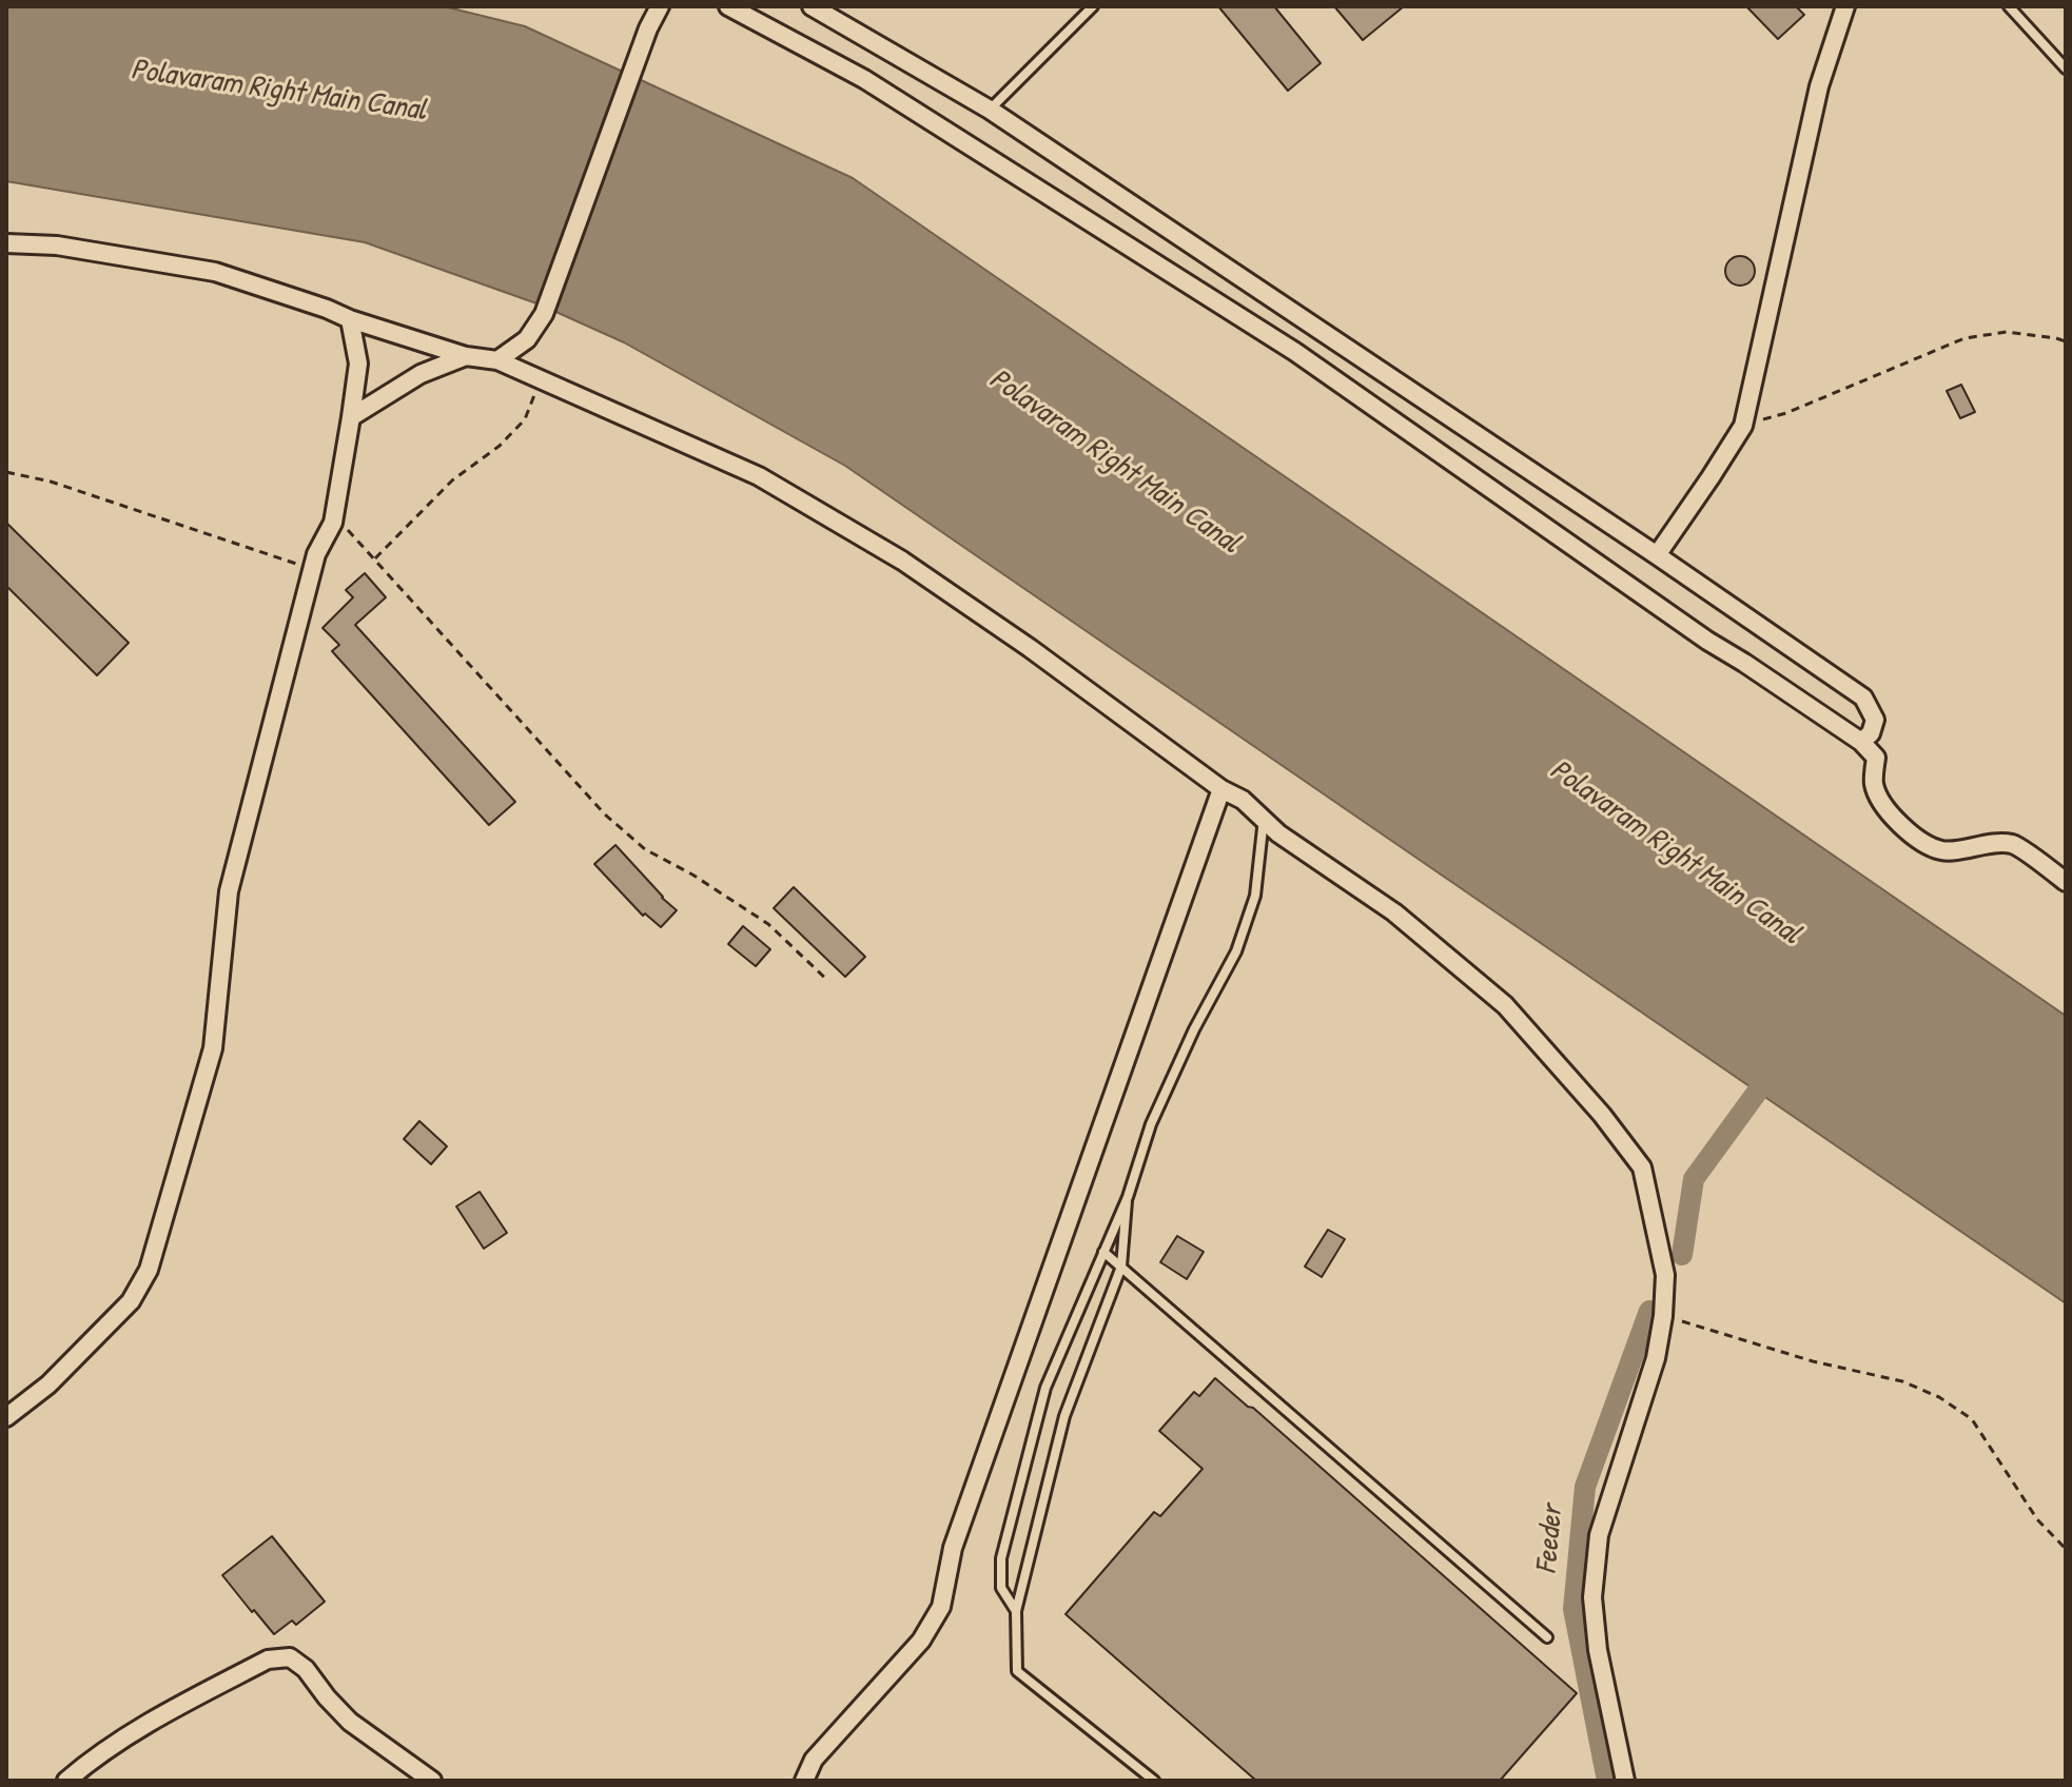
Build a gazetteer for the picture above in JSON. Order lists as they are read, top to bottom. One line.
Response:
{"water":["Polavaram Right Main Canal","Feeder"]}
